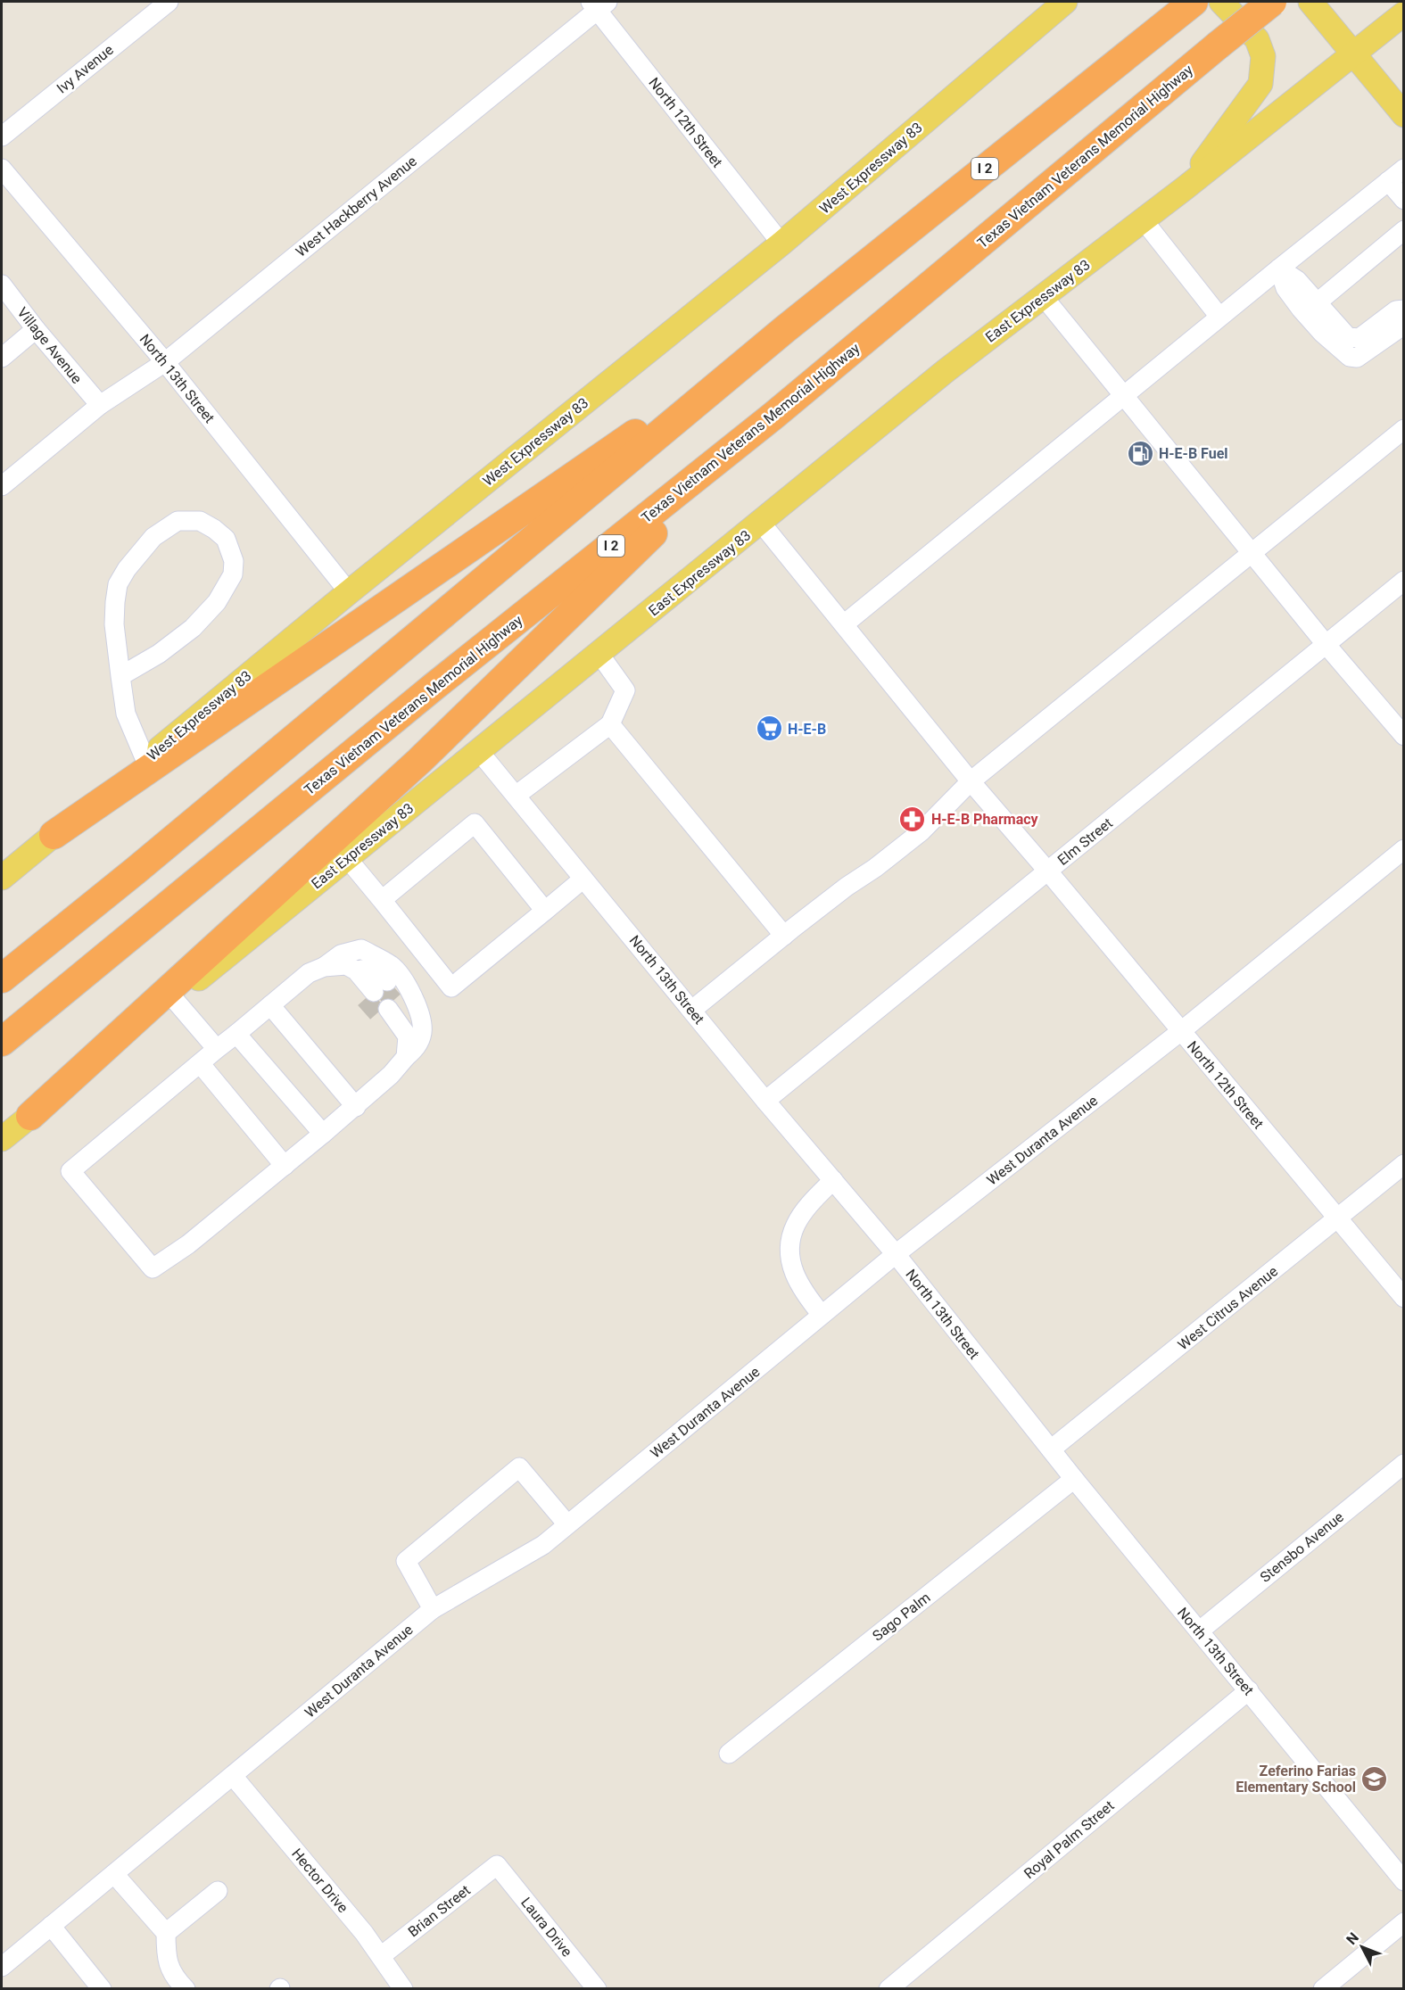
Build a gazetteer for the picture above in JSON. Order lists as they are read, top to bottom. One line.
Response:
{"streets":{"highway":["Texas Vietnam Veterans Memorial Highway","I 2"],"main road":["West Expressway 83","East Expressway 83"],"street":["Ivy Avenue","North 12th Street","West Hackberry Avenue","Village Avenue","North 13th Street","Elm Street","West Duranta Avenue","West Citrus Avenue","Stensbo Avenue","Sago Palm","Royal Palm Street","Hector Drive","Brian Street","Laura Drive"]},"crossings":[["North 12th Street","West Expressway 83"],["North 12th Street","West Hackberry Avenue"],["North 12th Street","East Expressway 83"],["North 12th Street","Elm Street"],["North 12th Street","West Duranta Avenue"],["North 12th Street","West Citrus Avenue"],["West Expressway 83","North 13th Street"],["West Hackberry Avenue","Village Avenue"],["West Hackberry Avenue","North 13th Street"],["East Expressway 83","North 13th Street"],["North 13th Street","Elm Street"],["North 13th Street","West Duranta Avenue"],["North 13th Street","West Citrus Avenue"],["North 13th Street","Stensbo Avenue"],["North 13th Street","Sago Palm"],["North 13th Street","Royal Palm Street"],["West Duranta Avenue","Hector Drive"],["Hector Drive","Brian Street"],["Brian Street","Laura Drive"]],"places":{"fuel station":["H-E-B Fuel"],"supermarket":["H-E-B"],"pharmacy":["H-E-B Pharmacy"],"school or university":["Zeferino Farias Elementary School"]},"north":"top left"}
